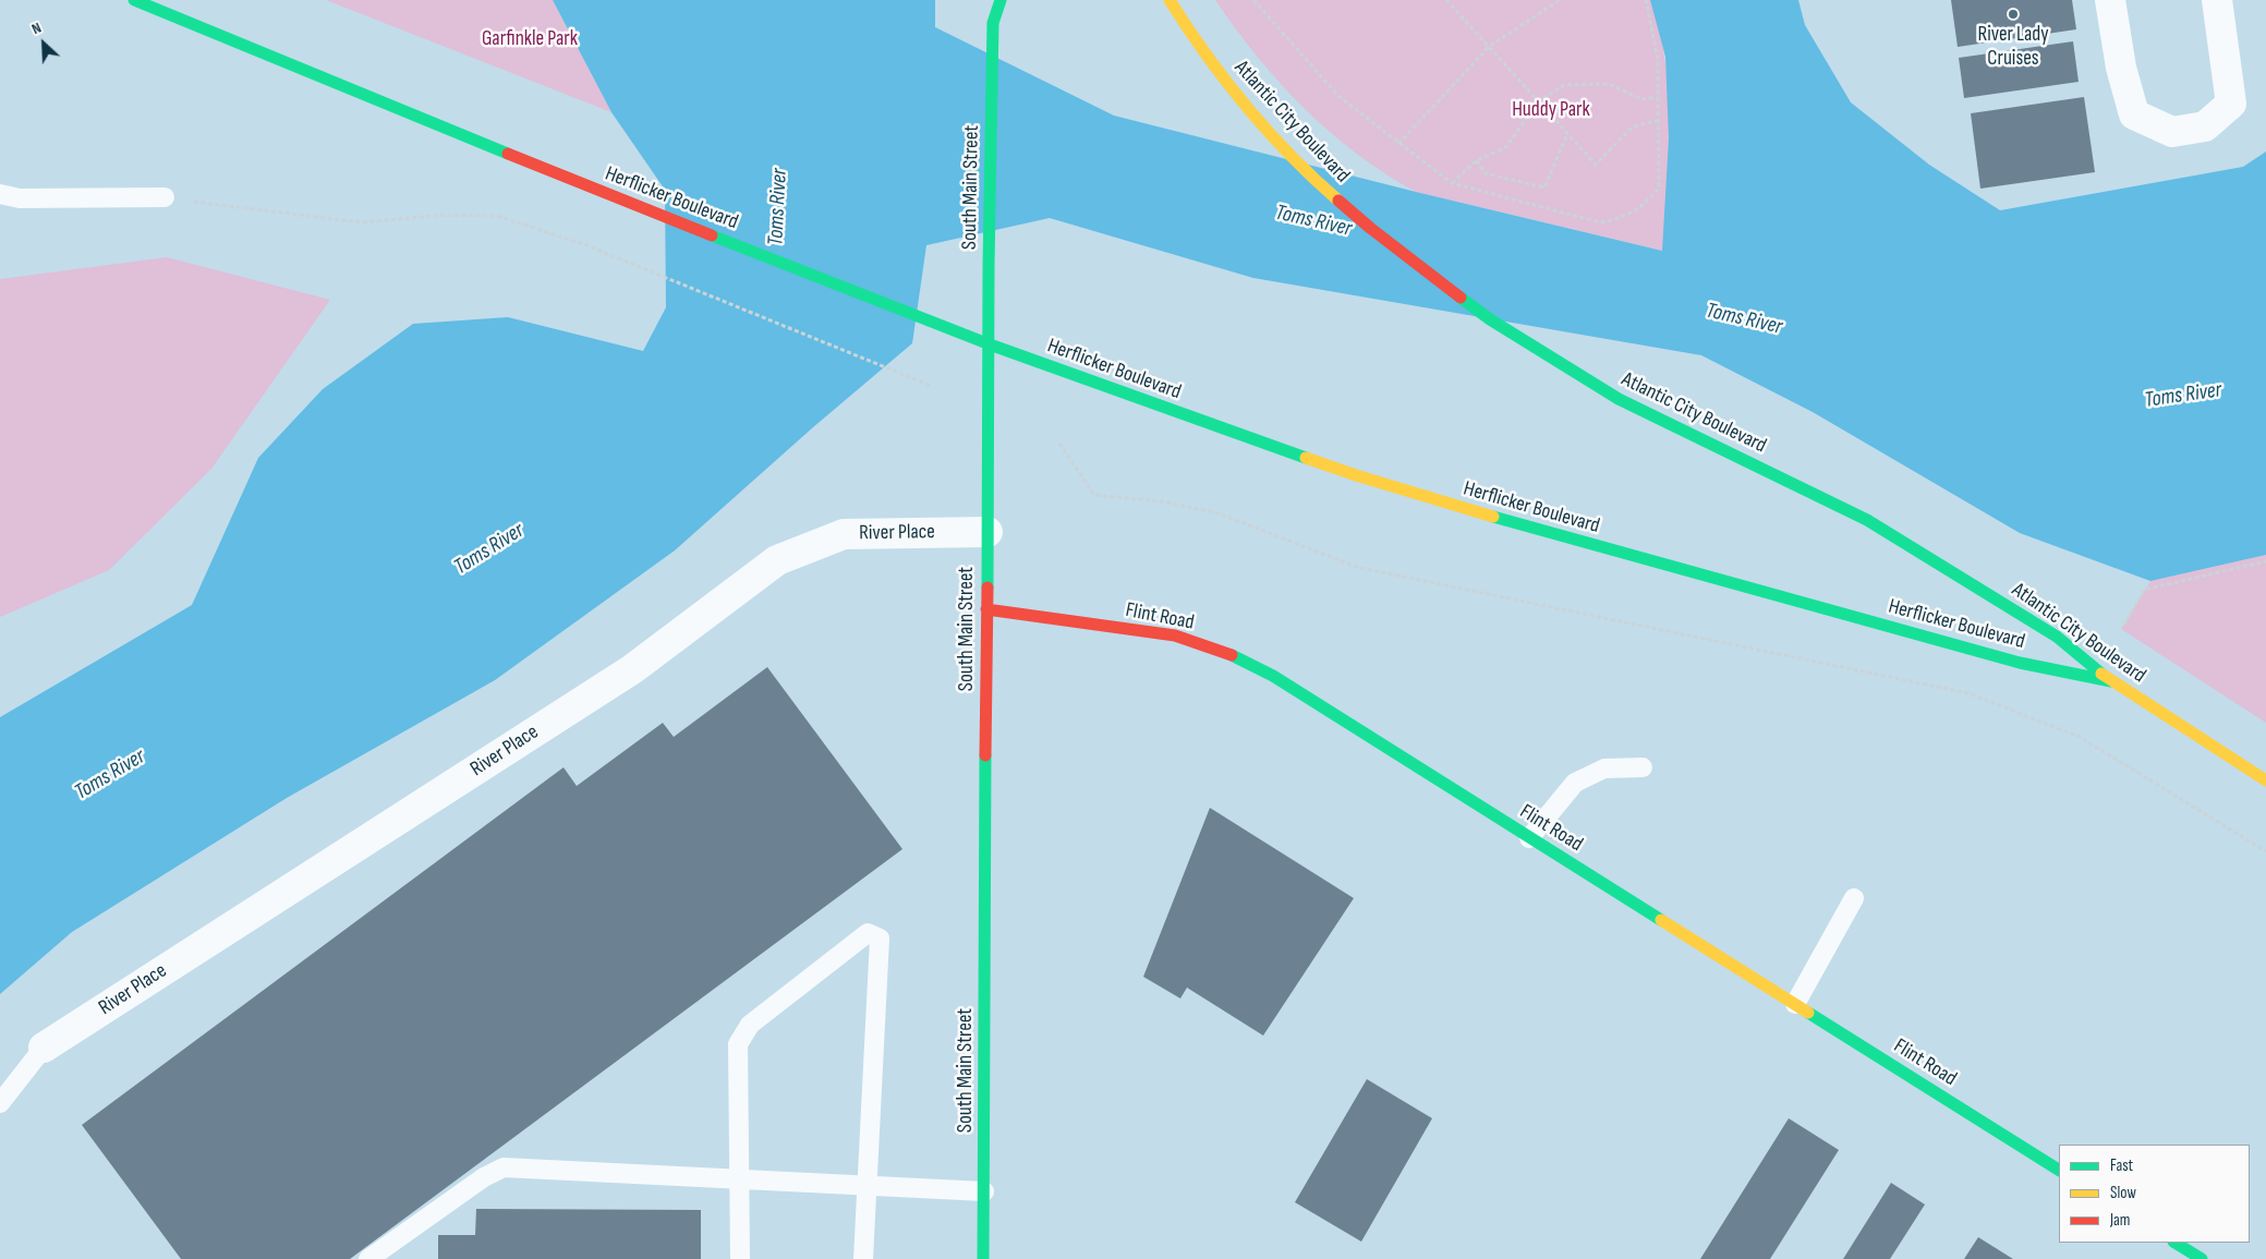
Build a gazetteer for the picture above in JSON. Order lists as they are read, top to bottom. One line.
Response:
{"streets":{"main road":["Atlantic City Boulevard","South Main Street","Herflicker Boulevard","Flint Road"],"street":["River Place"]},"crossings":[["Atlantic City Boulevard","Herflicker Boulevard"],["South Main Street","Herflicker Boulevard"],["South Main Street","River Place"],["South Main Street","Flint Road"]],"water":["Toms River"],"parks":["Garfinkle Park","Huddy Park"],"places":["River Lady Cruises"],"legend":["Fast","Slow","Jam"],"north":"top left"}
